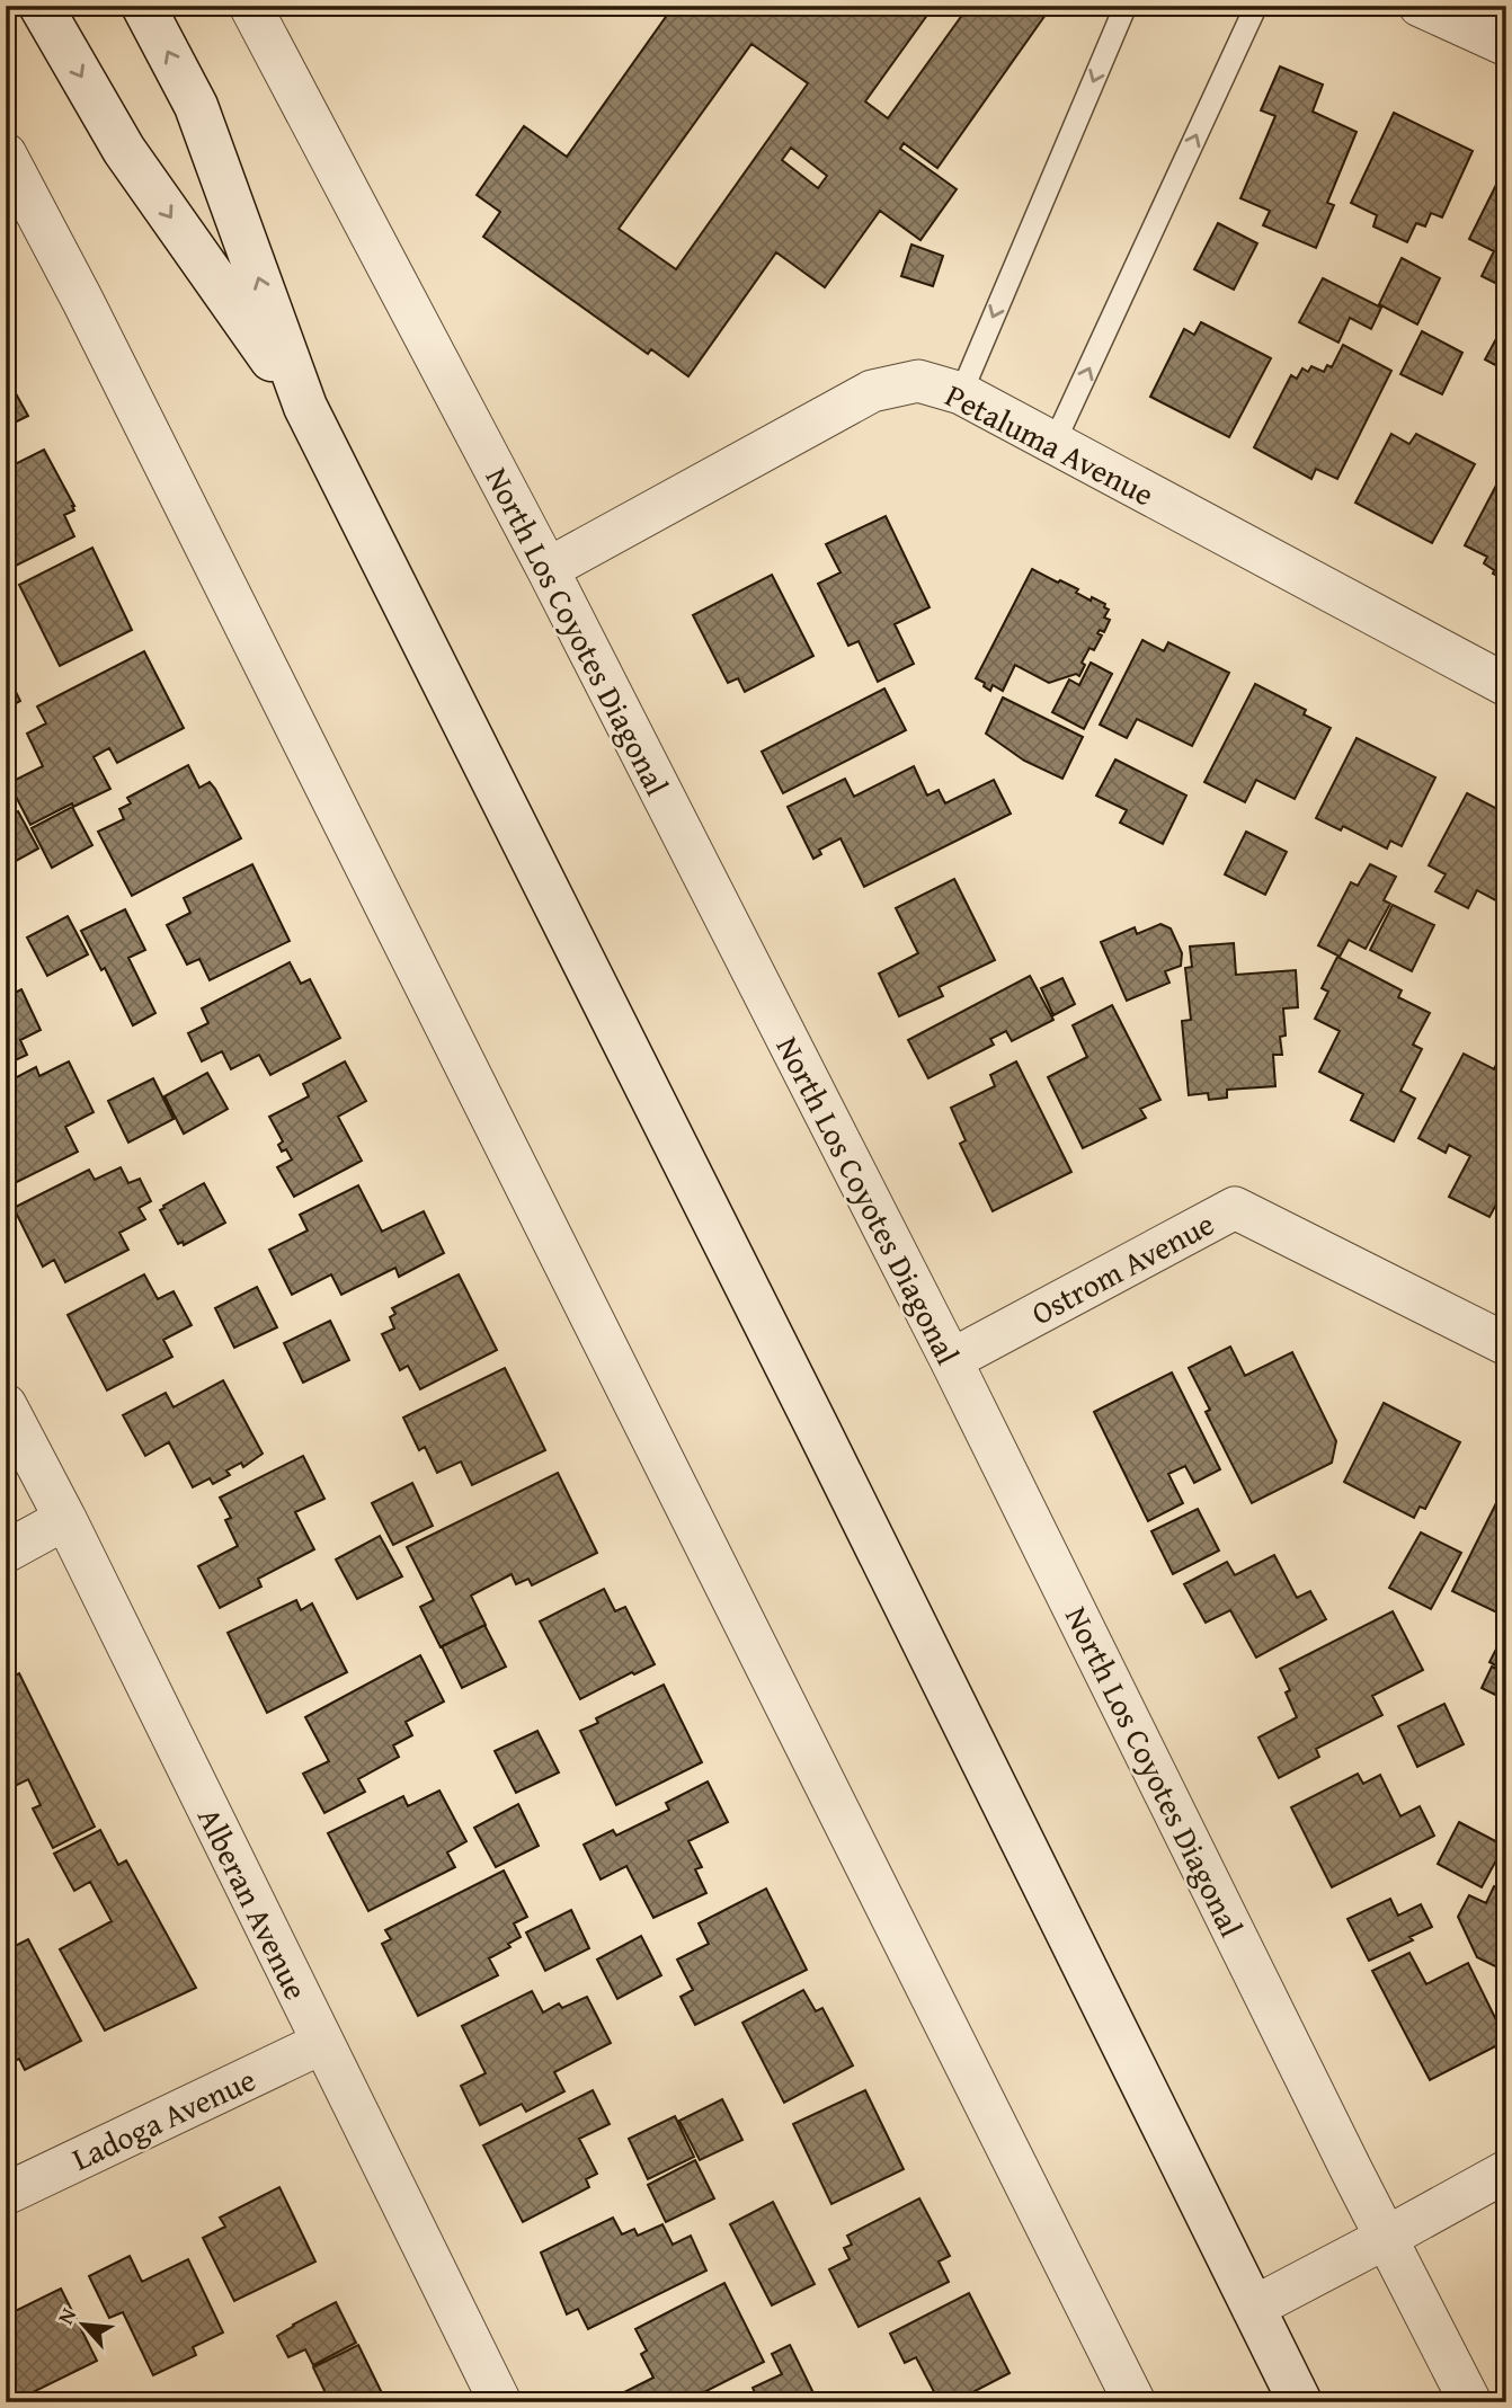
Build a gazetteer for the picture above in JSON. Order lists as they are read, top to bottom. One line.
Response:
{"streets":{"street":["Petaluma Avenue","North Los Coyotes Diagonal","Ostrom Avenue","Alberan Avenue","Ladoga Avenue"]},"crossings":[["Petaluma Avenue","North Los Coyotes Diagonal"],["North Los Coyotes Diagonal","Ostrom Avenue"],["Alberan Avenue","Ladoga Avenue"]],"north":"top left"}
